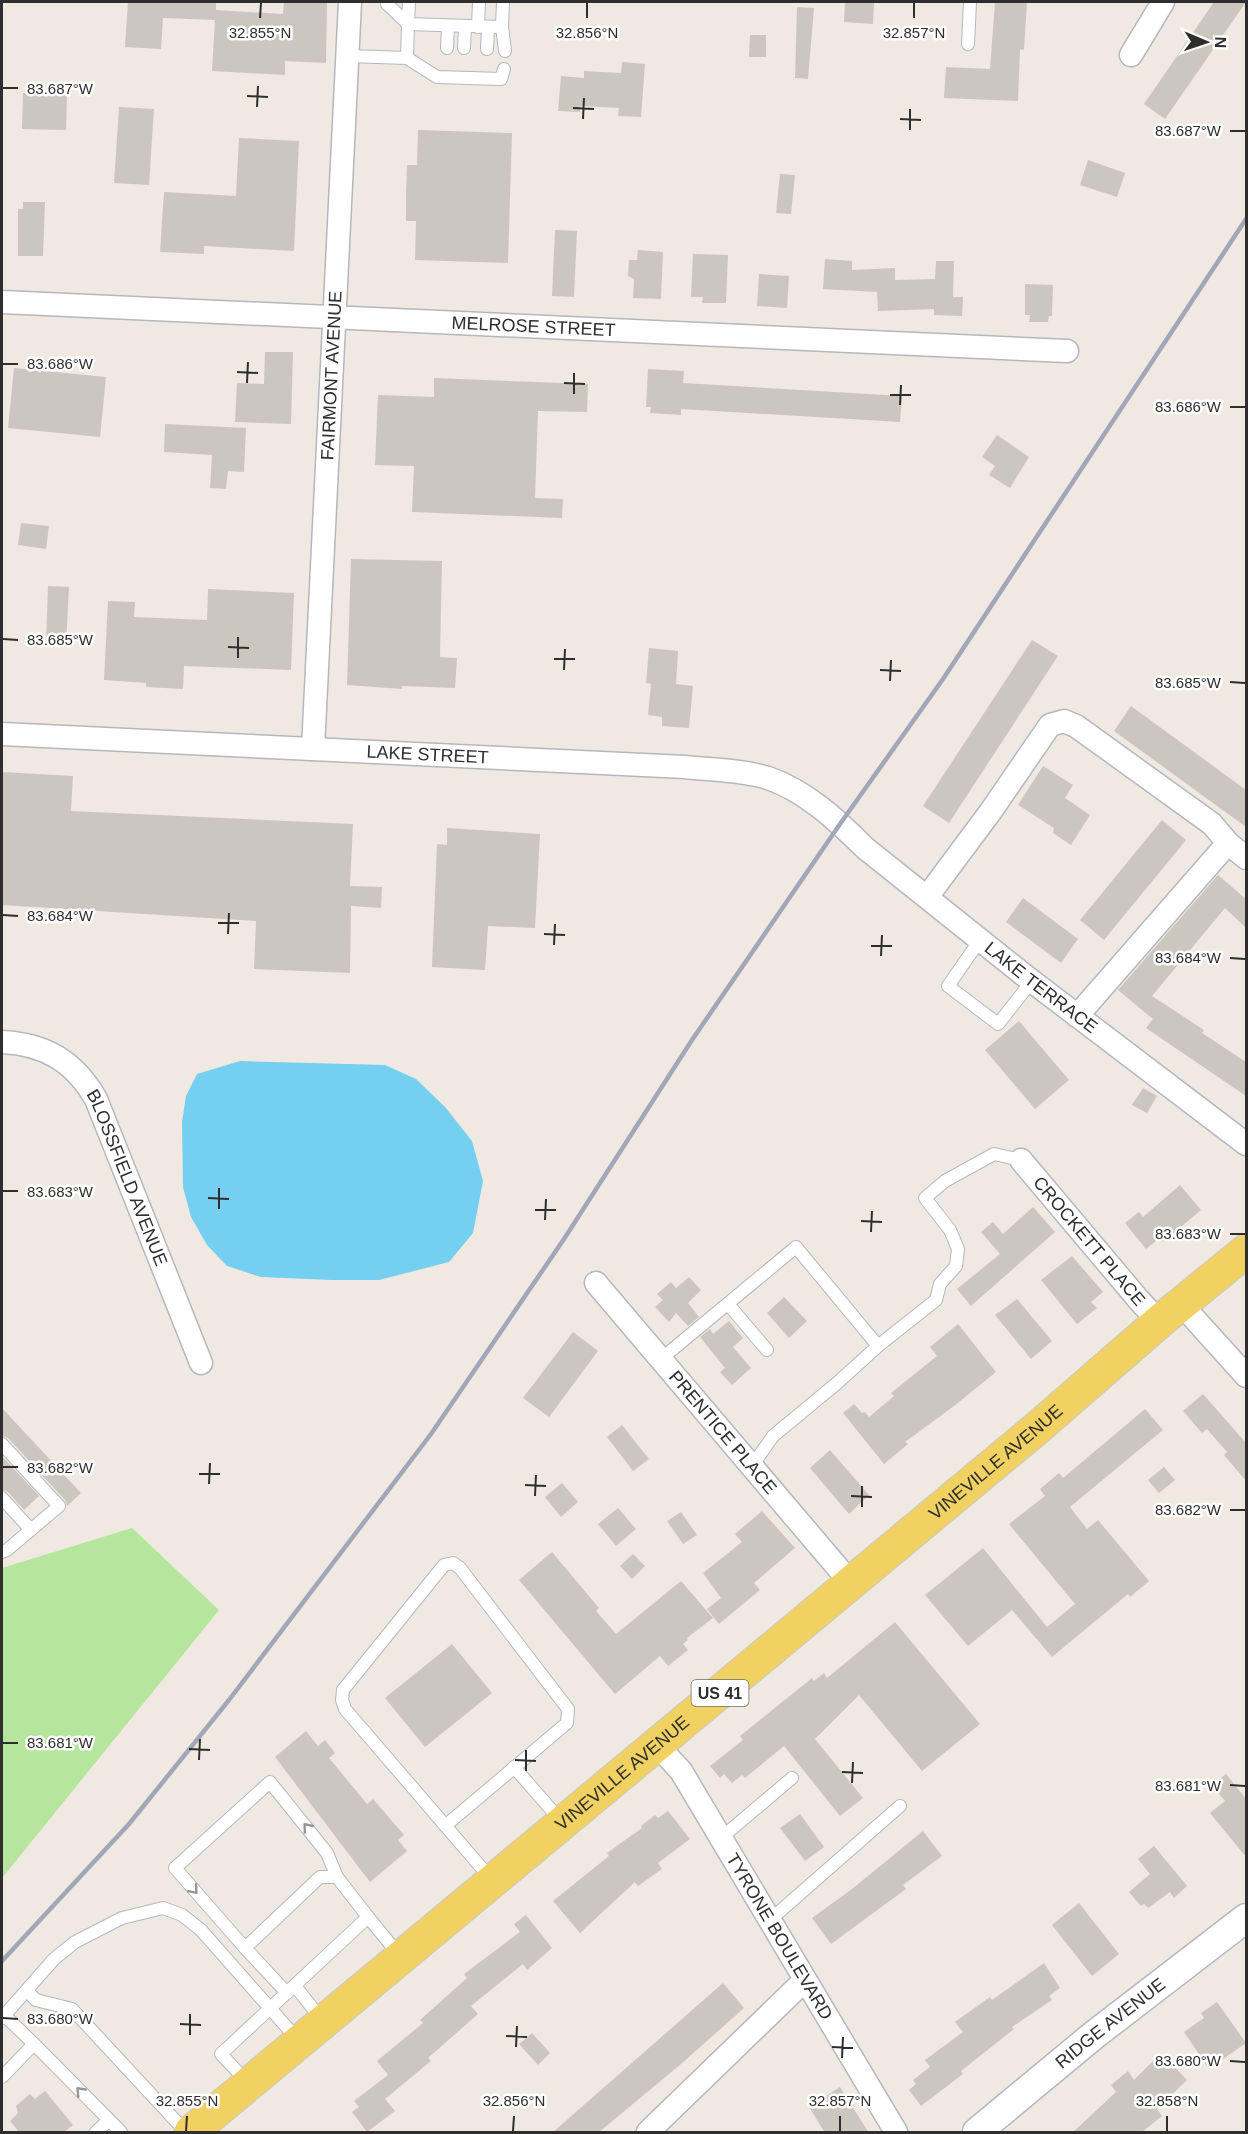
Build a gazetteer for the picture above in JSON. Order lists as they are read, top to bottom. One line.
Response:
{"streets":{"main road":["VINEVILLE AVENUE","US 41"],"street":["MELROSE STREET","FAIRMONT AVENUE","LAKE STREET","LAKE TERRACE","BLOSSFIELD AVENUE","CROCKETT PLACE","PRENTICE PLACE","TYRONE BOULEVARD","RIDGE AVENUE"]},"crossings":[["MELROSE STREET","FAIRMONT AVENUE"],["FAIRMONT AVENUE","LAKE STREET"],["LAKE STREET","LAKE TERRACE"],["CROCKETT PLACE","VINEVILLE AVENUE"],["PRENTICE PLACE","VINEVILLE AVENUE"],["VINEVILLE AVENUE","TYRONE BOULEVARD"]],"north":"right","coordinates":["32.855°N","32.856°N","32.857°N","83.687°W","83.686°W","83.685°W","83.684°W","83.683°W","83.682°W","83.681°W","83.680°W","32.858°N"]}
